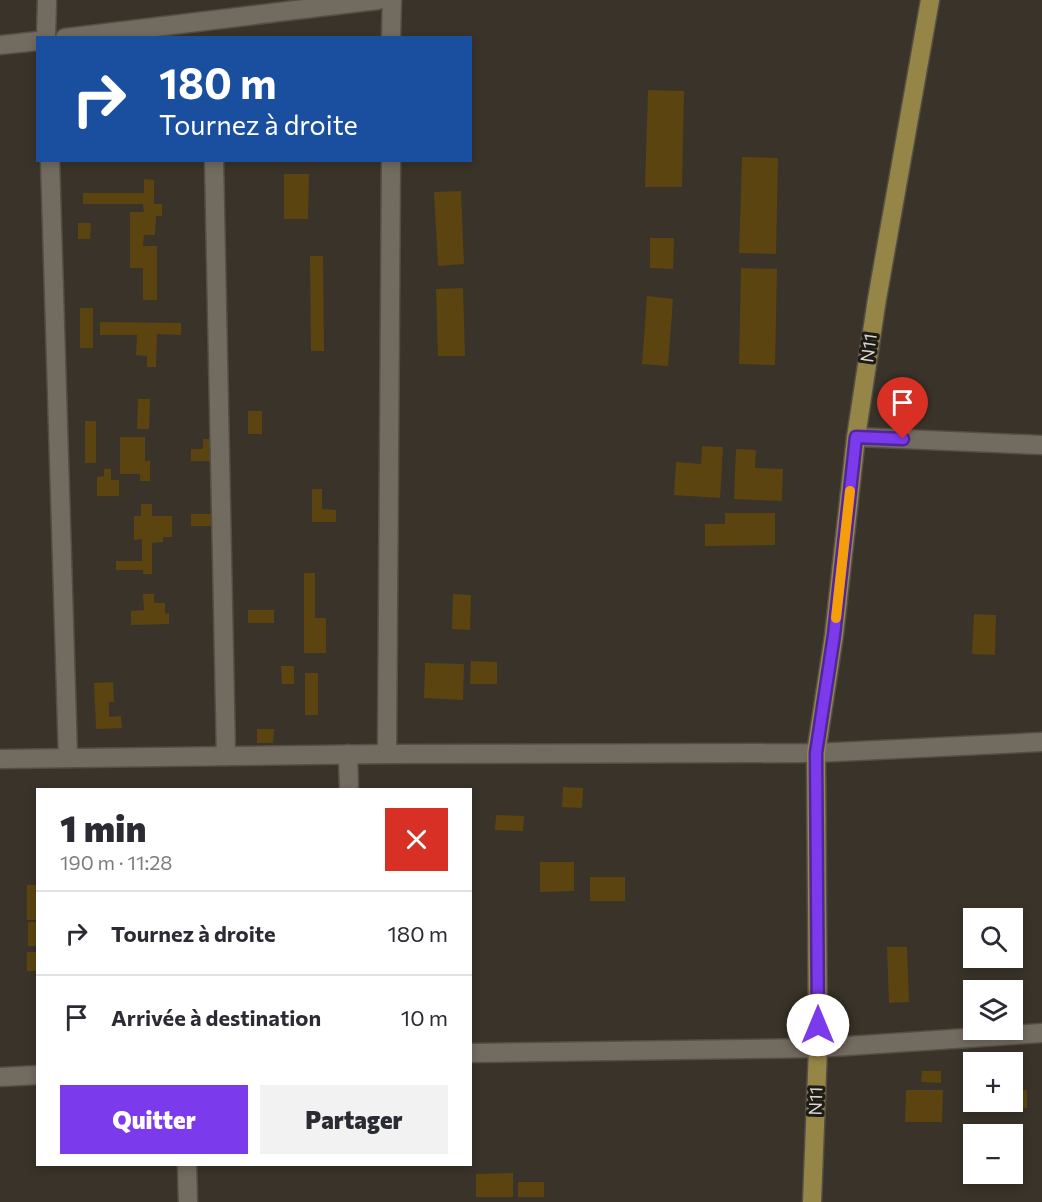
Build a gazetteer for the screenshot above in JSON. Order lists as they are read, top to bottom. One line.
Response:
{"streets":{"main road":["N11"]},"page":{"turn":["180 m","Tournez à droite"],"heading":["1 min","190 m · 11:28"],"list":[{"name":"Tournez à droite","value":"180 m"},{"name":"Arrivée à destination","value":"10 m"}],"map_buttons":["+","−"],"buttons":["Quitter","Partager"]}}
